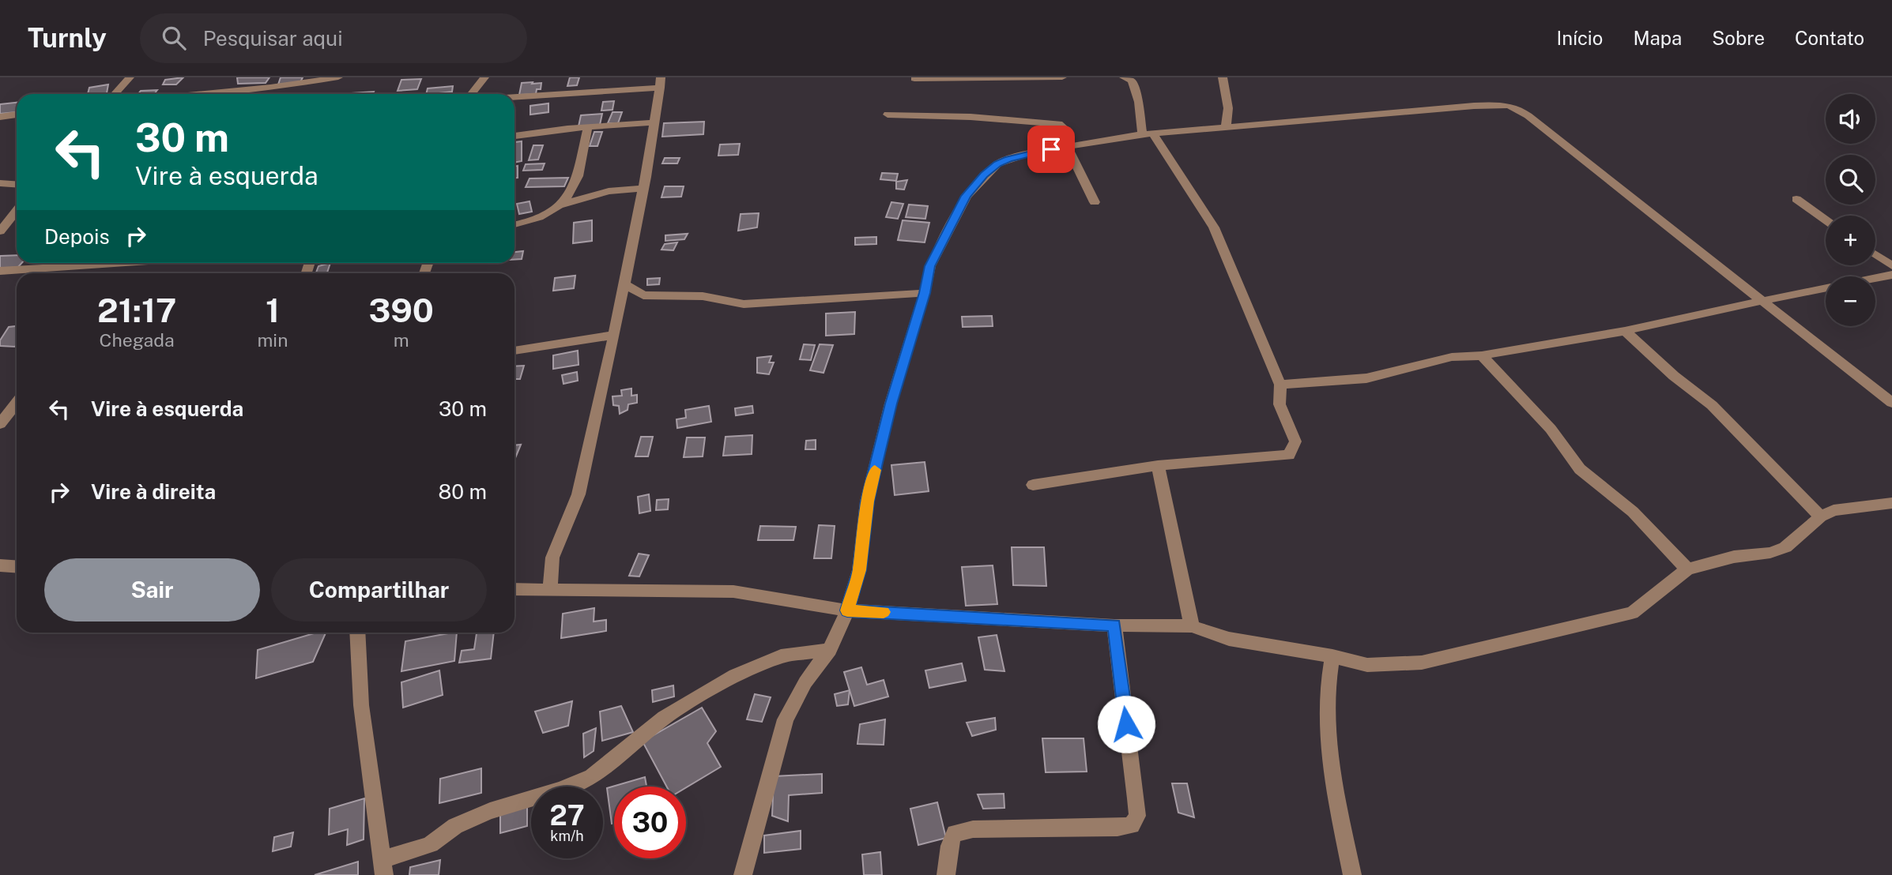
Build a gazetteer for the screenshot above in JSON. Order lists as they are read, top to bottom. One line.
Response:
{"page":{"header":"Turnly","search":"Pesquisar aqui","nav":["Início","Mapa","Sobre","Contato"],"map_buttons":["+","−"],"turn":["30 m","Vire à esquerda"],"then":"Depois","eta":["21:17","Chegada","1","min","390","m"],"list":[{"name":"Vire à esquerda","value":"30 m"},{"name":"Vire à direita","value":"80 m"}],"buttons":["Sair","Compartilhar"],"speed":"27 km/h","limit":"30"}}
